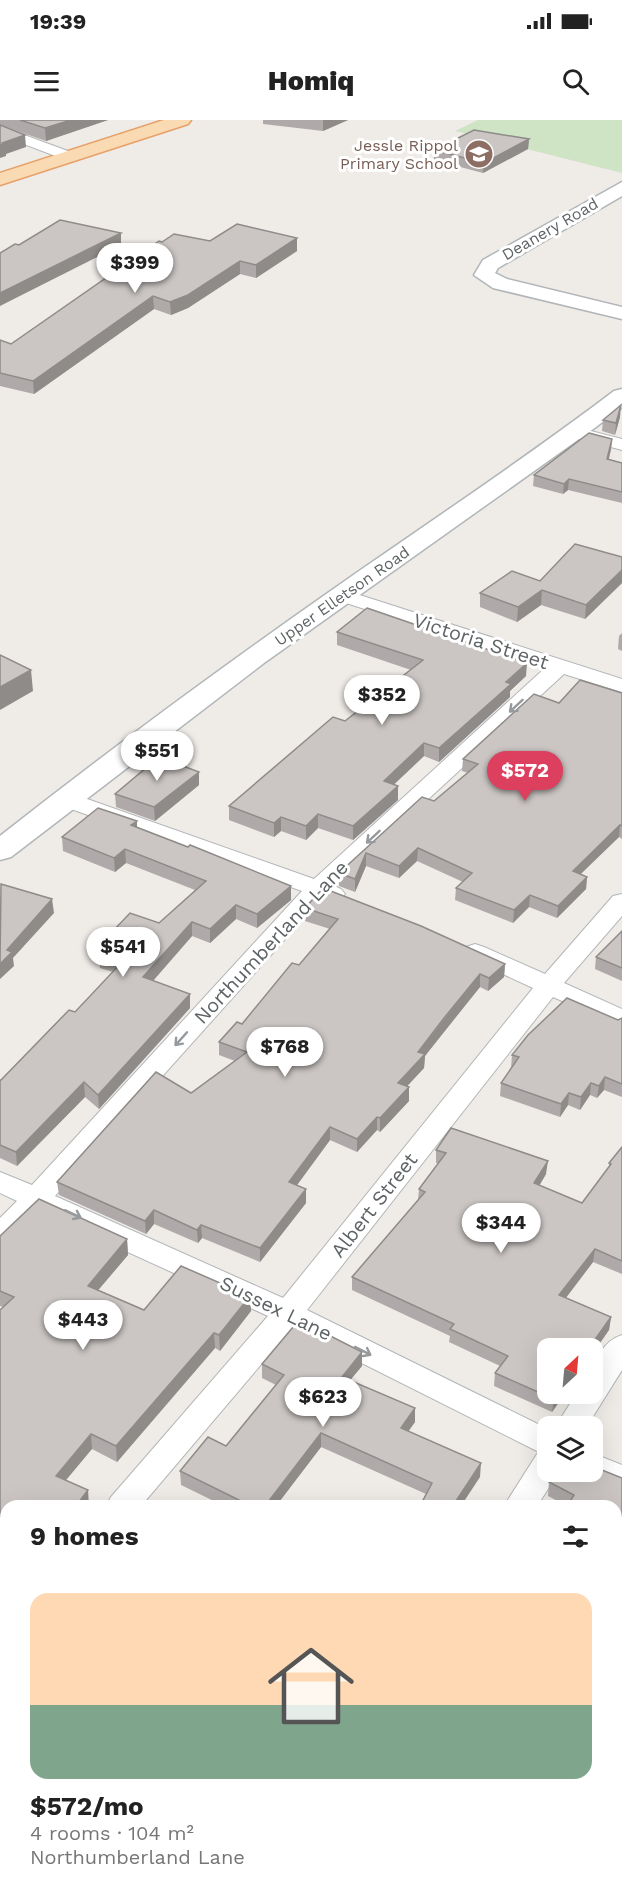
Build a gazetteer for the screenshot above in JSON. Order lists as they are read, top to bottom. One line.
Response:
{"streets":{"street":["Deanery Road","Upper Elletson Road","Victoria Street","Northumberland Lane","Albert Street","Sussex Lane"]},"crossings":[["Upper Elletson Road","Victoria Street"],["Victoria Street","Northumberland Lane"],["Northumberland Lane","Sussex Lane"],["Albert Street","Sussex Lane"]],"one_way":["Northumberland Lane","Sussex Lane"],"places":{"school or university":["Jessle Rippol Primary School"]},"north":"top right","page":{"status":"19:39","header":"Homiq","price":["$399","$352","$551","$572","$541","$768","$344","$443","$623"],"heading":"9 homes","list":[{"name":"$572/mo","note":"4 rooms · 104 m² · Northumberland Lane"}]}}
